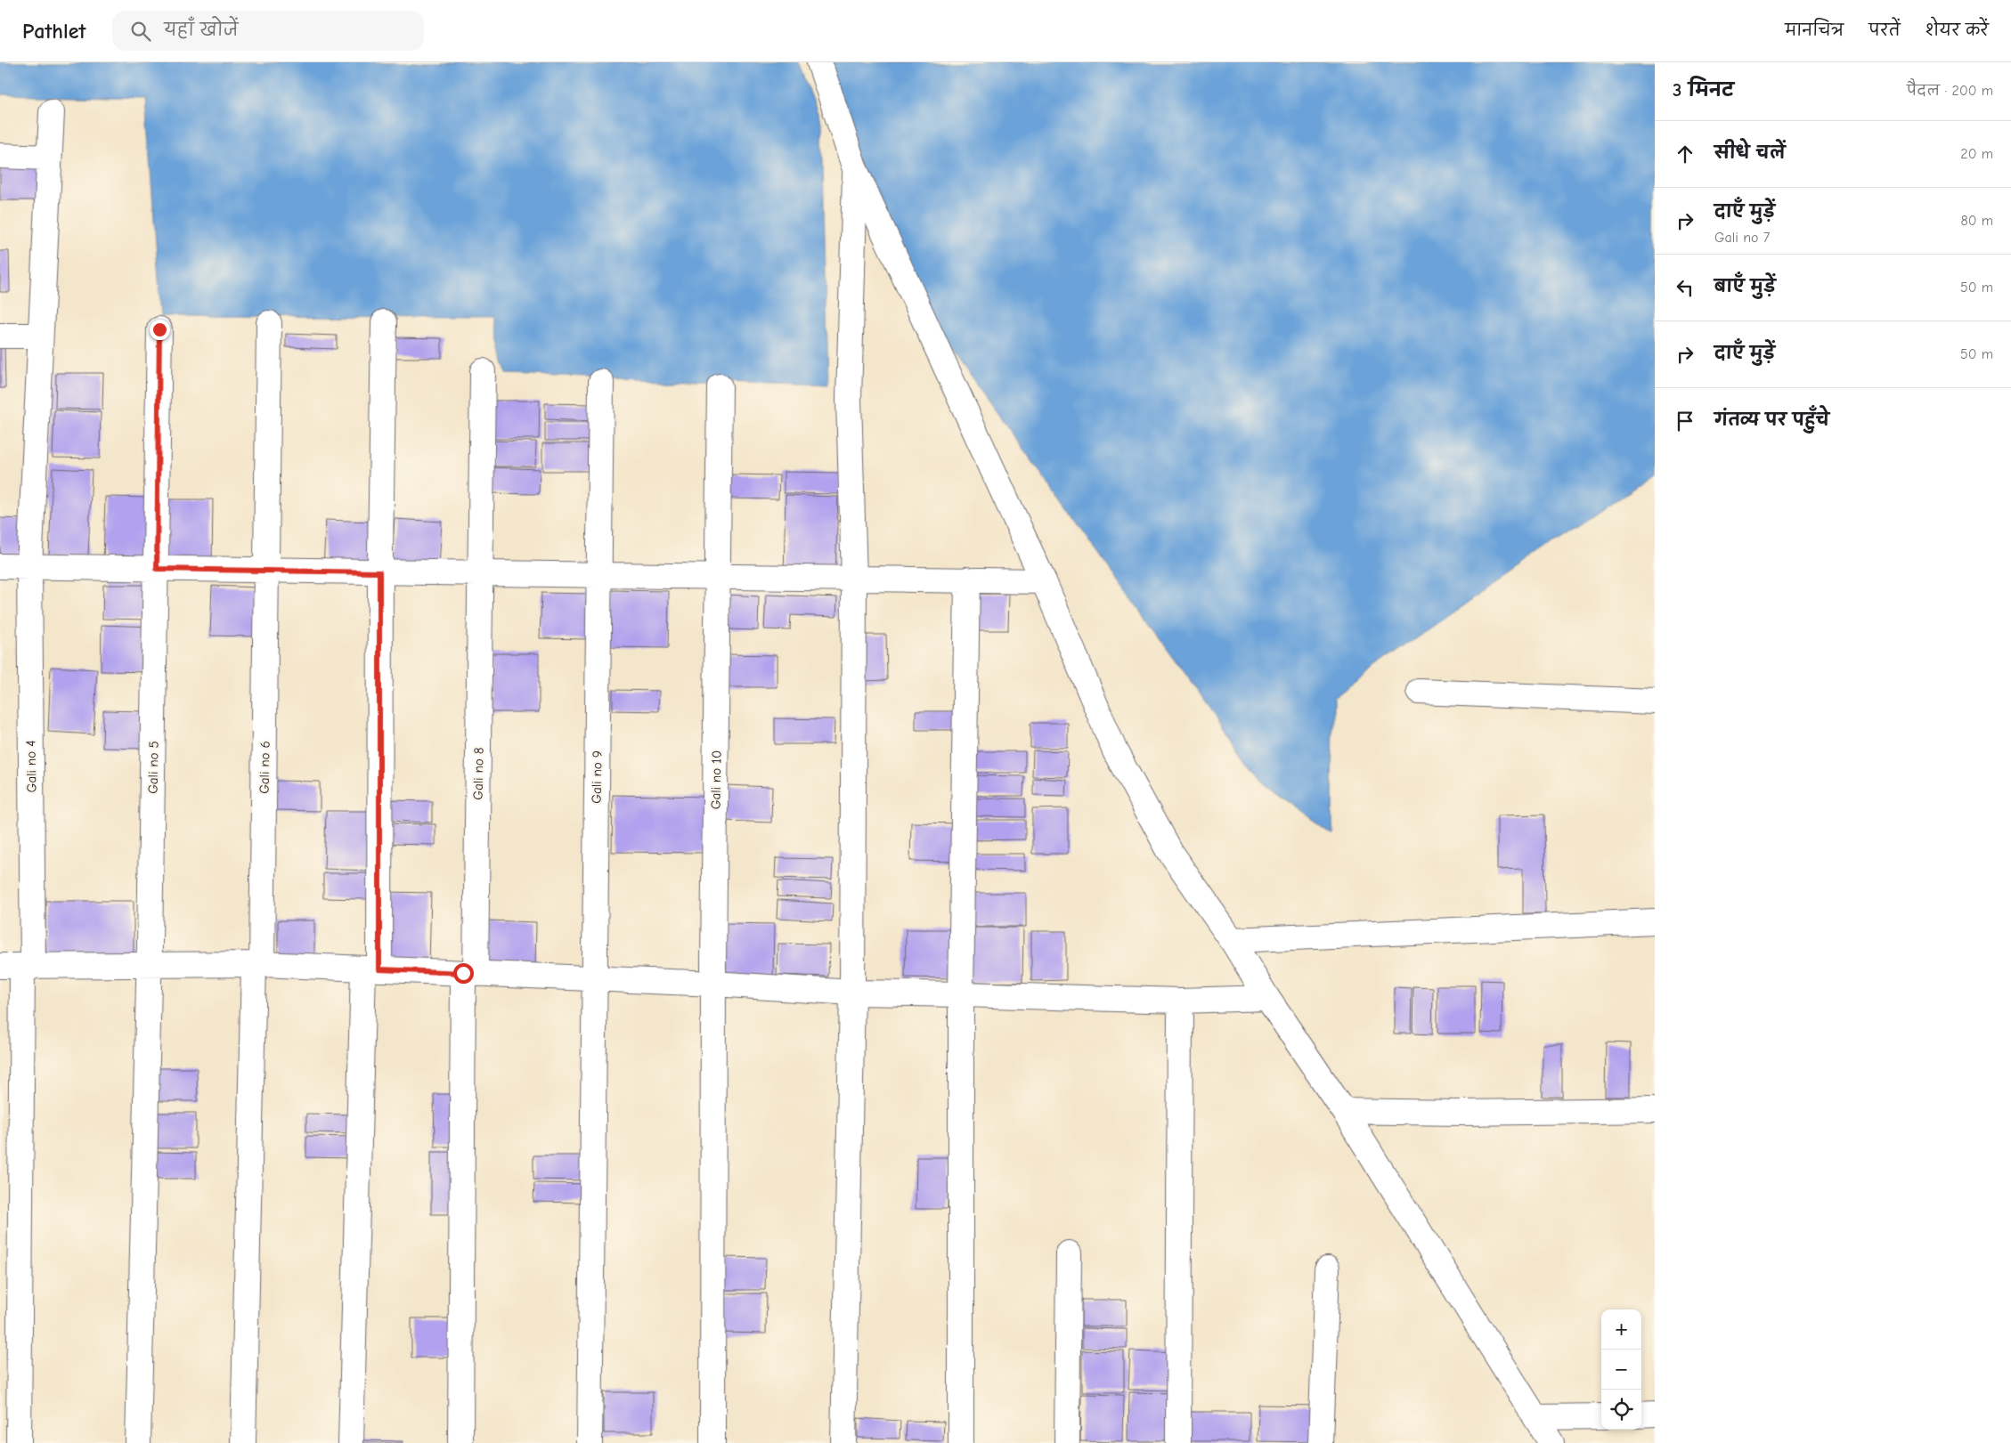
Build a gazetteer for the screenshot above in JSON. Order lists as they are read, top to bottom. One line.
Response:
{"streets":{"street":["Gali no 4","Gali no 5","Gali no 6","Gali no 8","Gali no 9","Gali no 10"]},"page":{"header":"Pathlet","search":"यहाँ खोजें","nav":["मानचित्र","परतें","शेयर करें"],"heading":["3 मिनट","पैदल · 200 m"],"list":[["सीधे चलें","20 m"],["दाएँ मुड़ें","Gali no 7","80 m"],["बाएँ मुड़ें","50 m"],["दाएँ मुड़ें","50 m"],"गंतव्य पर पहुँचे"],"map_buttons":["+","−"]}}
